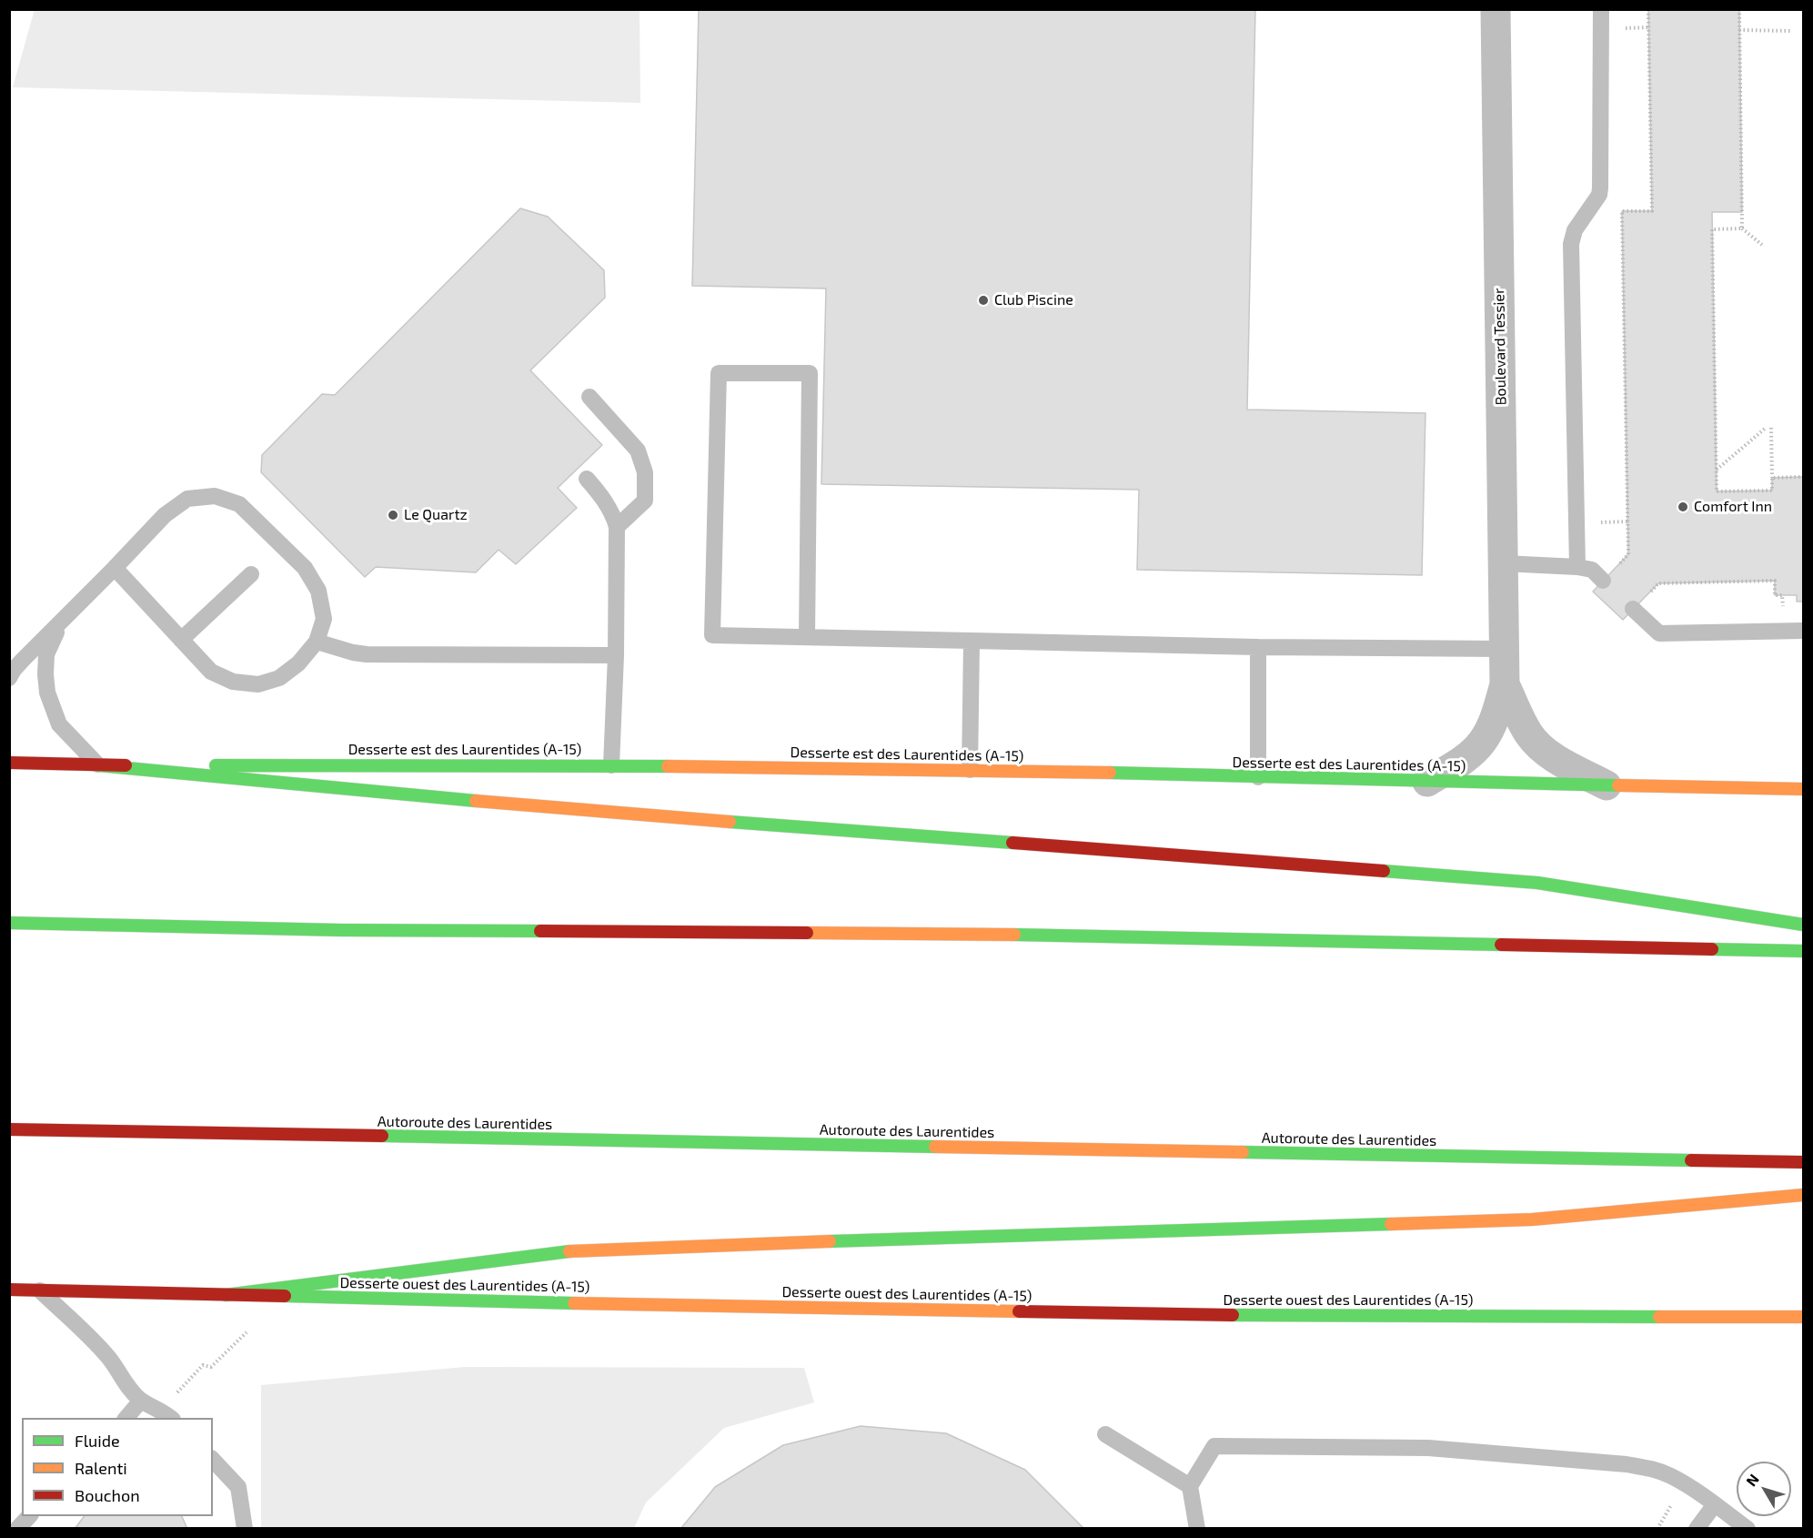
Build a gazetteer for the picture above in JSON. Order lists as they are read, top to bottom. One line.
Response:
{"streets":{"main road":["Desserte est des Laurentides (A-15)","Autoroute des Laurentides","Desserte ouest des Laurentides (A-15)"],"street":["Boulevard Tessier"]},"crossings":[["Boulevard Tessier","Desserte est des Laurentides (A-15)"]],"places":["Club Piscine","Comfort Inn","Le Quartz"],"legend":["Fluide","Ralenti","Bouchon"],"north":"top left"}
